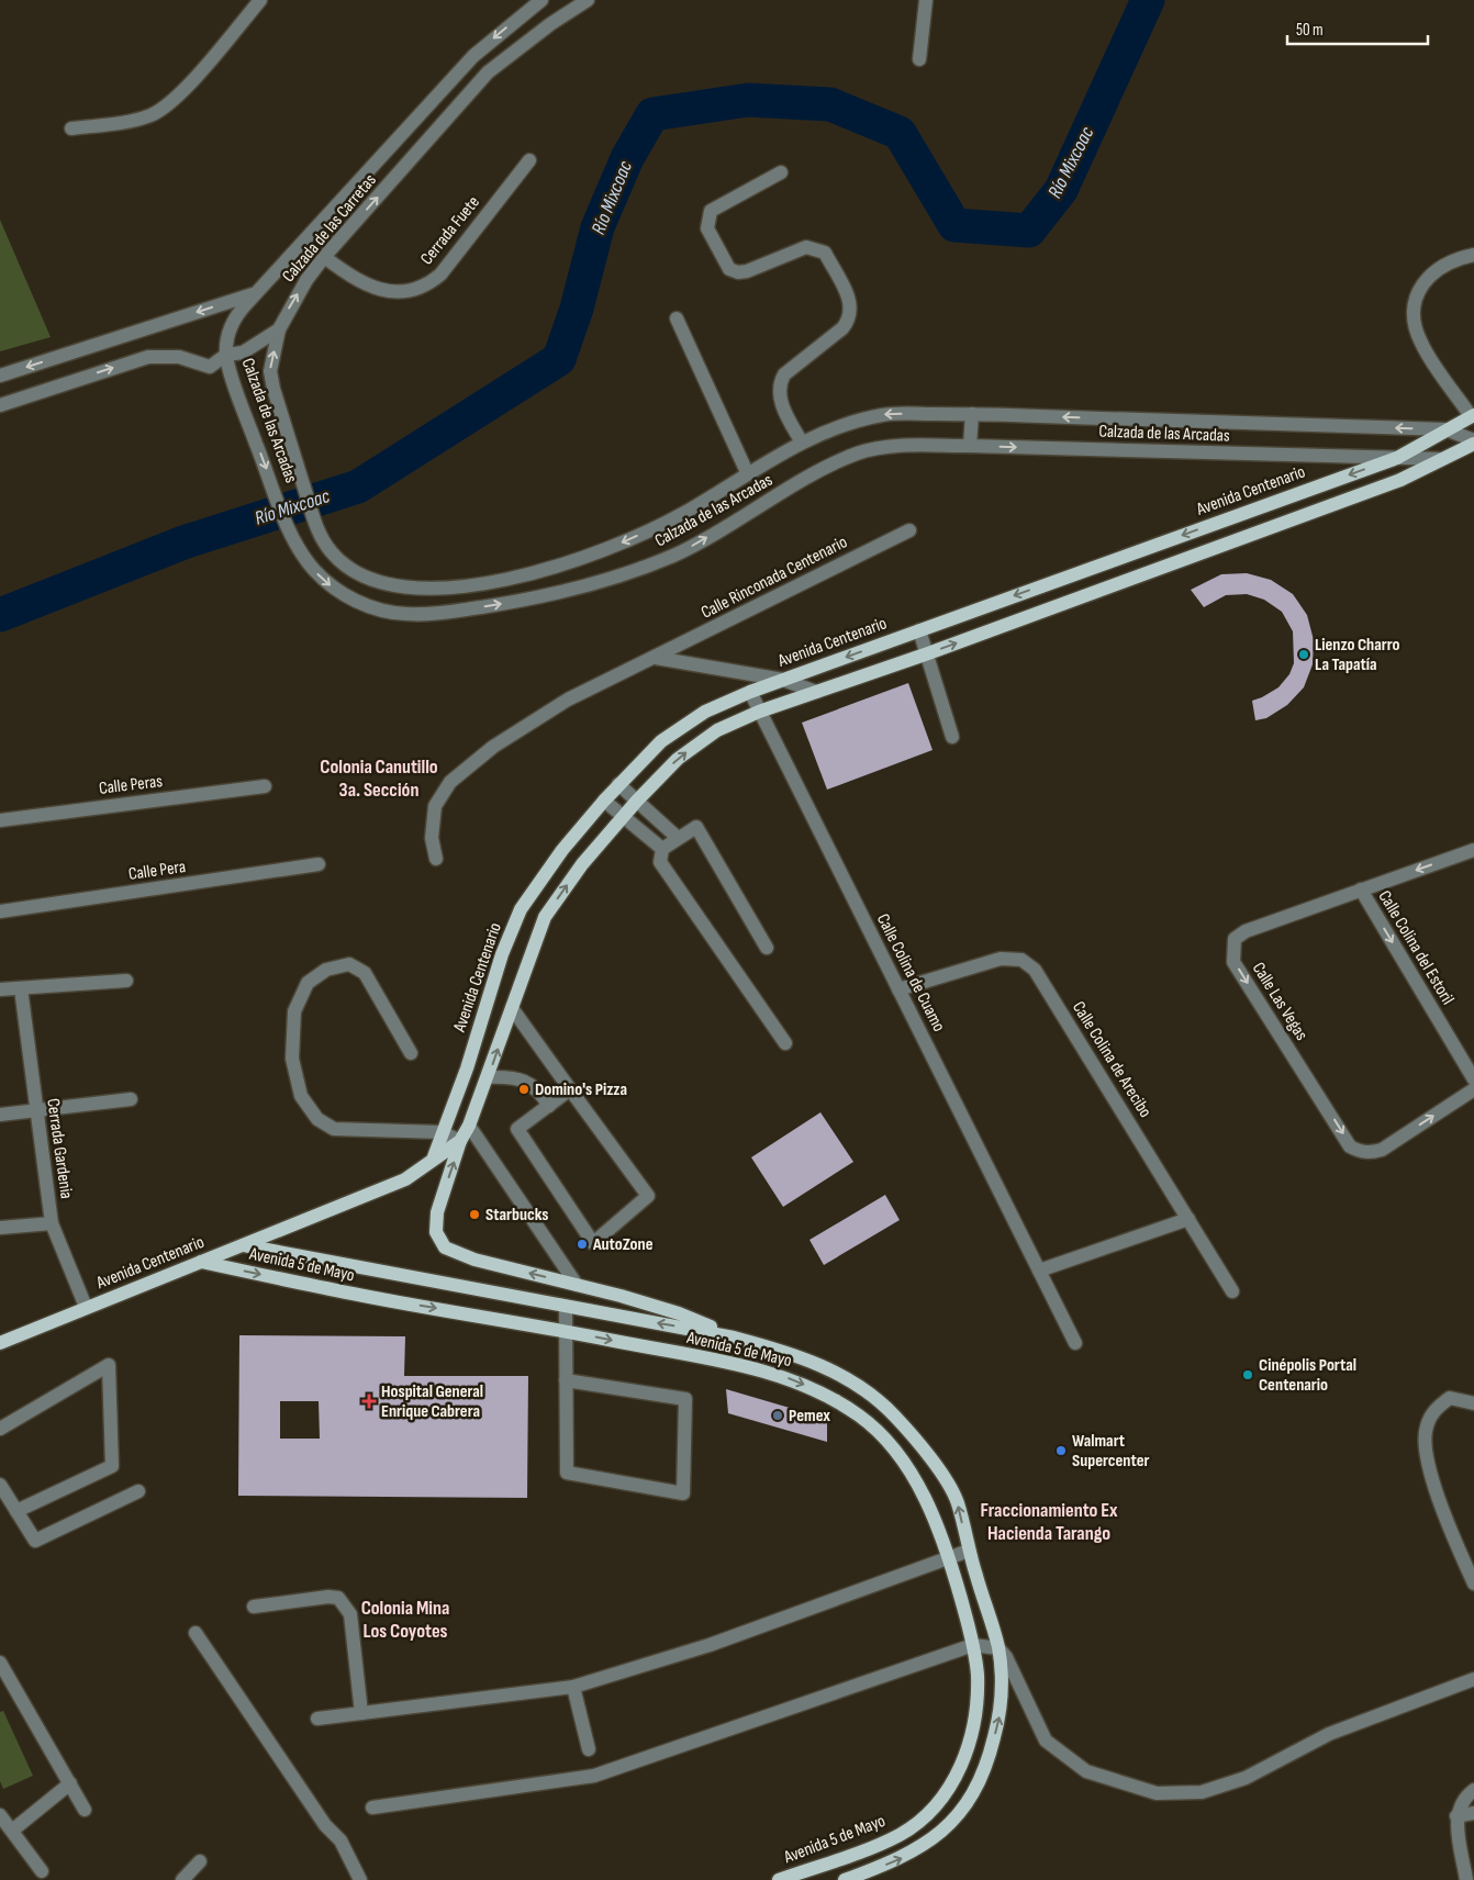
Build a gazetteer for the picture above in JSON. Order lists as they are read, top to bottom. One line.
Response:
{"streets":{"main road":["Avenida Centenario","Avenida 5 de Mayo"],"street":["Calzada de las Carretas","Cerrada Fuete","Calzada de las Arcadas","Calle Rinconada Centenario","Calle Peras","Calle Pera","Calle Colina del Estoril","Calle Colina de Cuamo","Calle Las Vegas","Calle Colina de Arecibo","Cerrada Gardenia"]},"crossings":[["Calzada de las Carretas","Cerrada Fuete"],["Calzada de las Carretas","Calzada de las Arcadas"],["Calzada de las Arcadas","Avenida Centenario"],["Avenida Centenario","Calle Colina de Cuamo"],["Avenida Centenario","Cerrada Gardenia"],["Avenida Centenario","Avenida 5 de Mayo"],["Calle Colina del Estoril","Calle Las Vegas"],["Calle Colina de Cuamo","Calle Colina de Arecibo"]],"one_way":["Calle Colina del Estoril"],"districts":["Colonia Canutillo 3a. Sección","Fraccionamiento Ex Hacienda Tarango","Colonia Mina Los Coyotes"],"water":["Río Mixcoac"],"places":{"other":["Lienzo Charro La Tapatía","Domino's Pizza","Starbucks","AutoZone","Cinépolis Portal Centenario","Pemex","Walmart Supercenter"],"health":["Hospital General Enrique Cabrera"]},"scale_bar":"50 m"}
